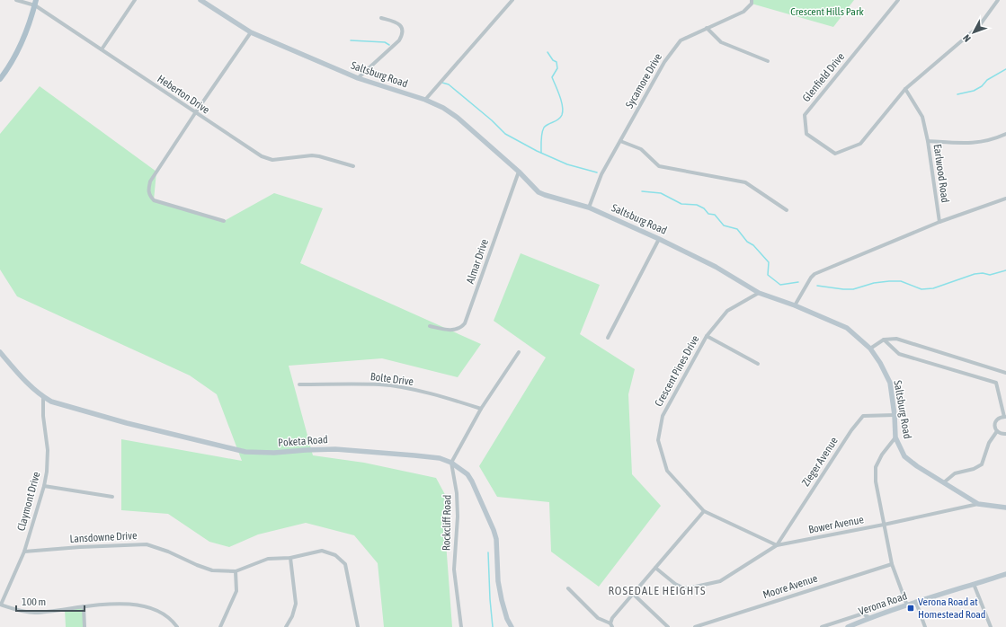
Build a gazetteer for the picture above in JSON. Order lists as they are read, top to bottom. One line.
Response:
{"streets":{"main road":["Saltsburg Road","Poketa Road","Verona Road"],"street":["Glenfield Drive","Sycamore Drive","Heberton Drive","Earlwood Road","Almar Drive","Crescent Pines Drive","Bolte Drive","Zieger Avenue","Claymont Drive","Rockcliff Road","Bower Avenue","Lansdowne Drive","Moore Avenue"]},"crossings":[["Saltsburg Road","Sycamore Drive"],["Saltsburg Road","Almar Drive"],["Saltsburg Road","Crescent Pines Drive"],["Saltsburg Road","Zieger Avenue"],["Saltsburg Road","Bower Avenue"],["Glenfield Drive","Earlwood Road"],["Poketa Road","Claymont Drive"],["Poketa Road","Rockcliff Road"],["Zieger Avenue","Bower Avenue"],["Claymont Drive","Lansdowne Drive"]],"districts":["ROSEDALE HEIGHTS"],"parks":["Crescent Hills Park"],"places":{"transit":["Verona Road at Homestead Road"]},"scale_bar":"100 m","north":"bottom left"}
